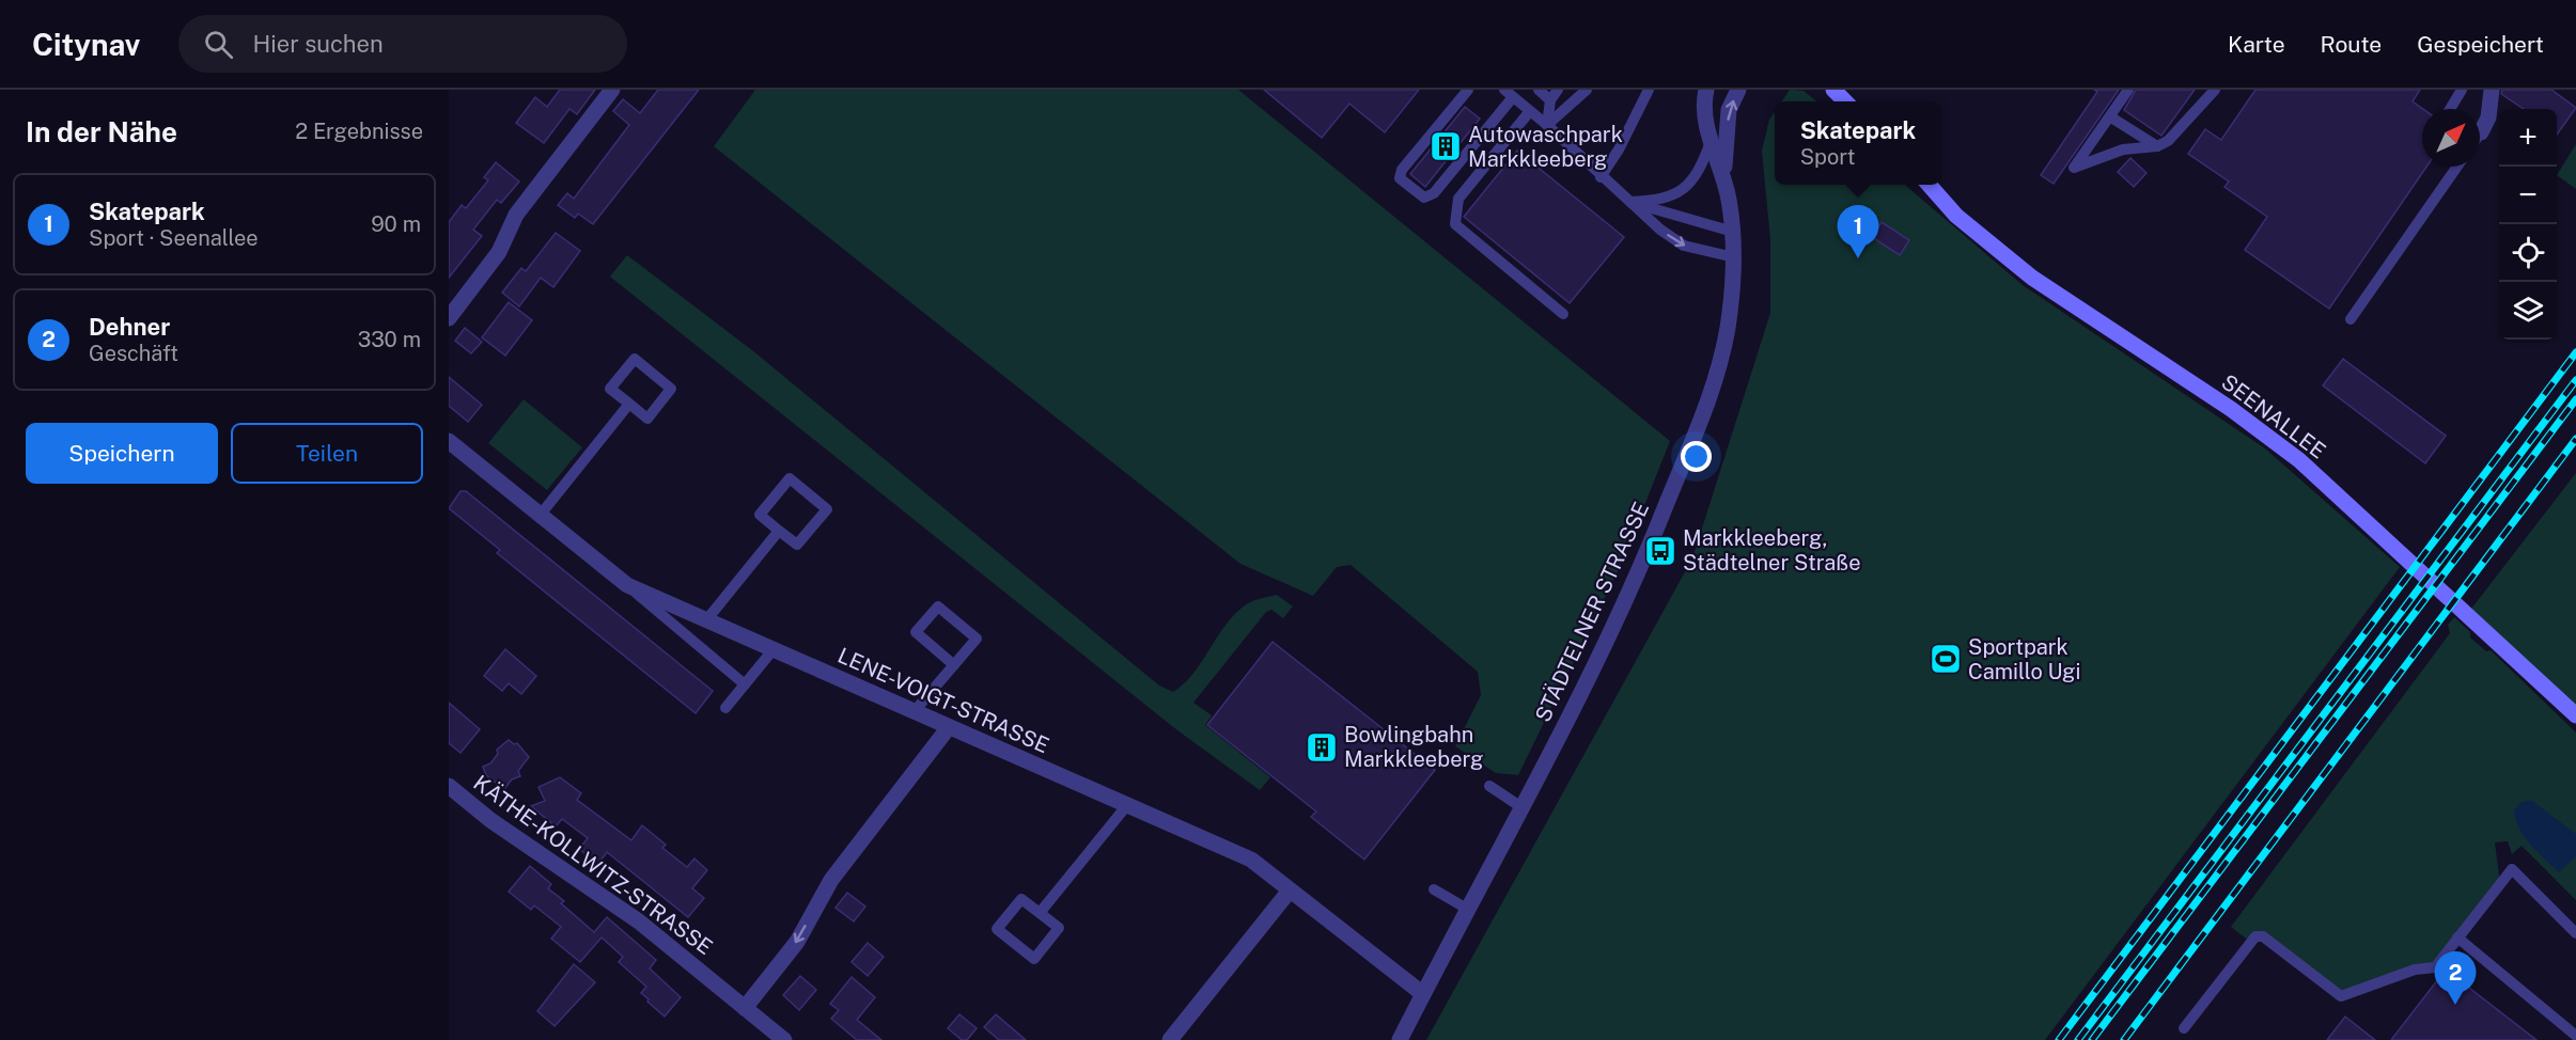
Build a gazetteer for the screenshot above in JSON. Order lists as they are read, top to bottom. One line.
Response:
{"streets":{"main road":["SEENALLEE"],"street":["STÄDTELNER STRASSE","LENE-VOIGT-STRASSE","KÄTHE-KOLLWITZ-STRASSE"]},"crossings":[["STÄDTELNER STRASSE","LENE-VOIGT-STRASSE"]],"places":{"building":["Autowaschpark Markkleeberg","Bowlingbahn Markkleeberg"],"bus stop":["Markkleeberg, Städtelner Straße"],"sports":["Sportpark Camillo Ugi"]},"north":"top right","page":{"header":"Citynav","search":"Hier suchen","nav":["Karte","Route","Gespeichert"],"heading":["In der Nähe","2 Ergebnisse"],"popup":["Skatepark","Sport"],"map_buttons":["+","−"],"list":[{"mark":"1","name":"Skatepark","note":"Sport · Seenallee","value":"90 m"},{"mark":"2","name":"Dehner","note":"Geschäft","value":"330 m"}],"pins":["1","2"],"buttons":["Speichern","Teilen"]}}
